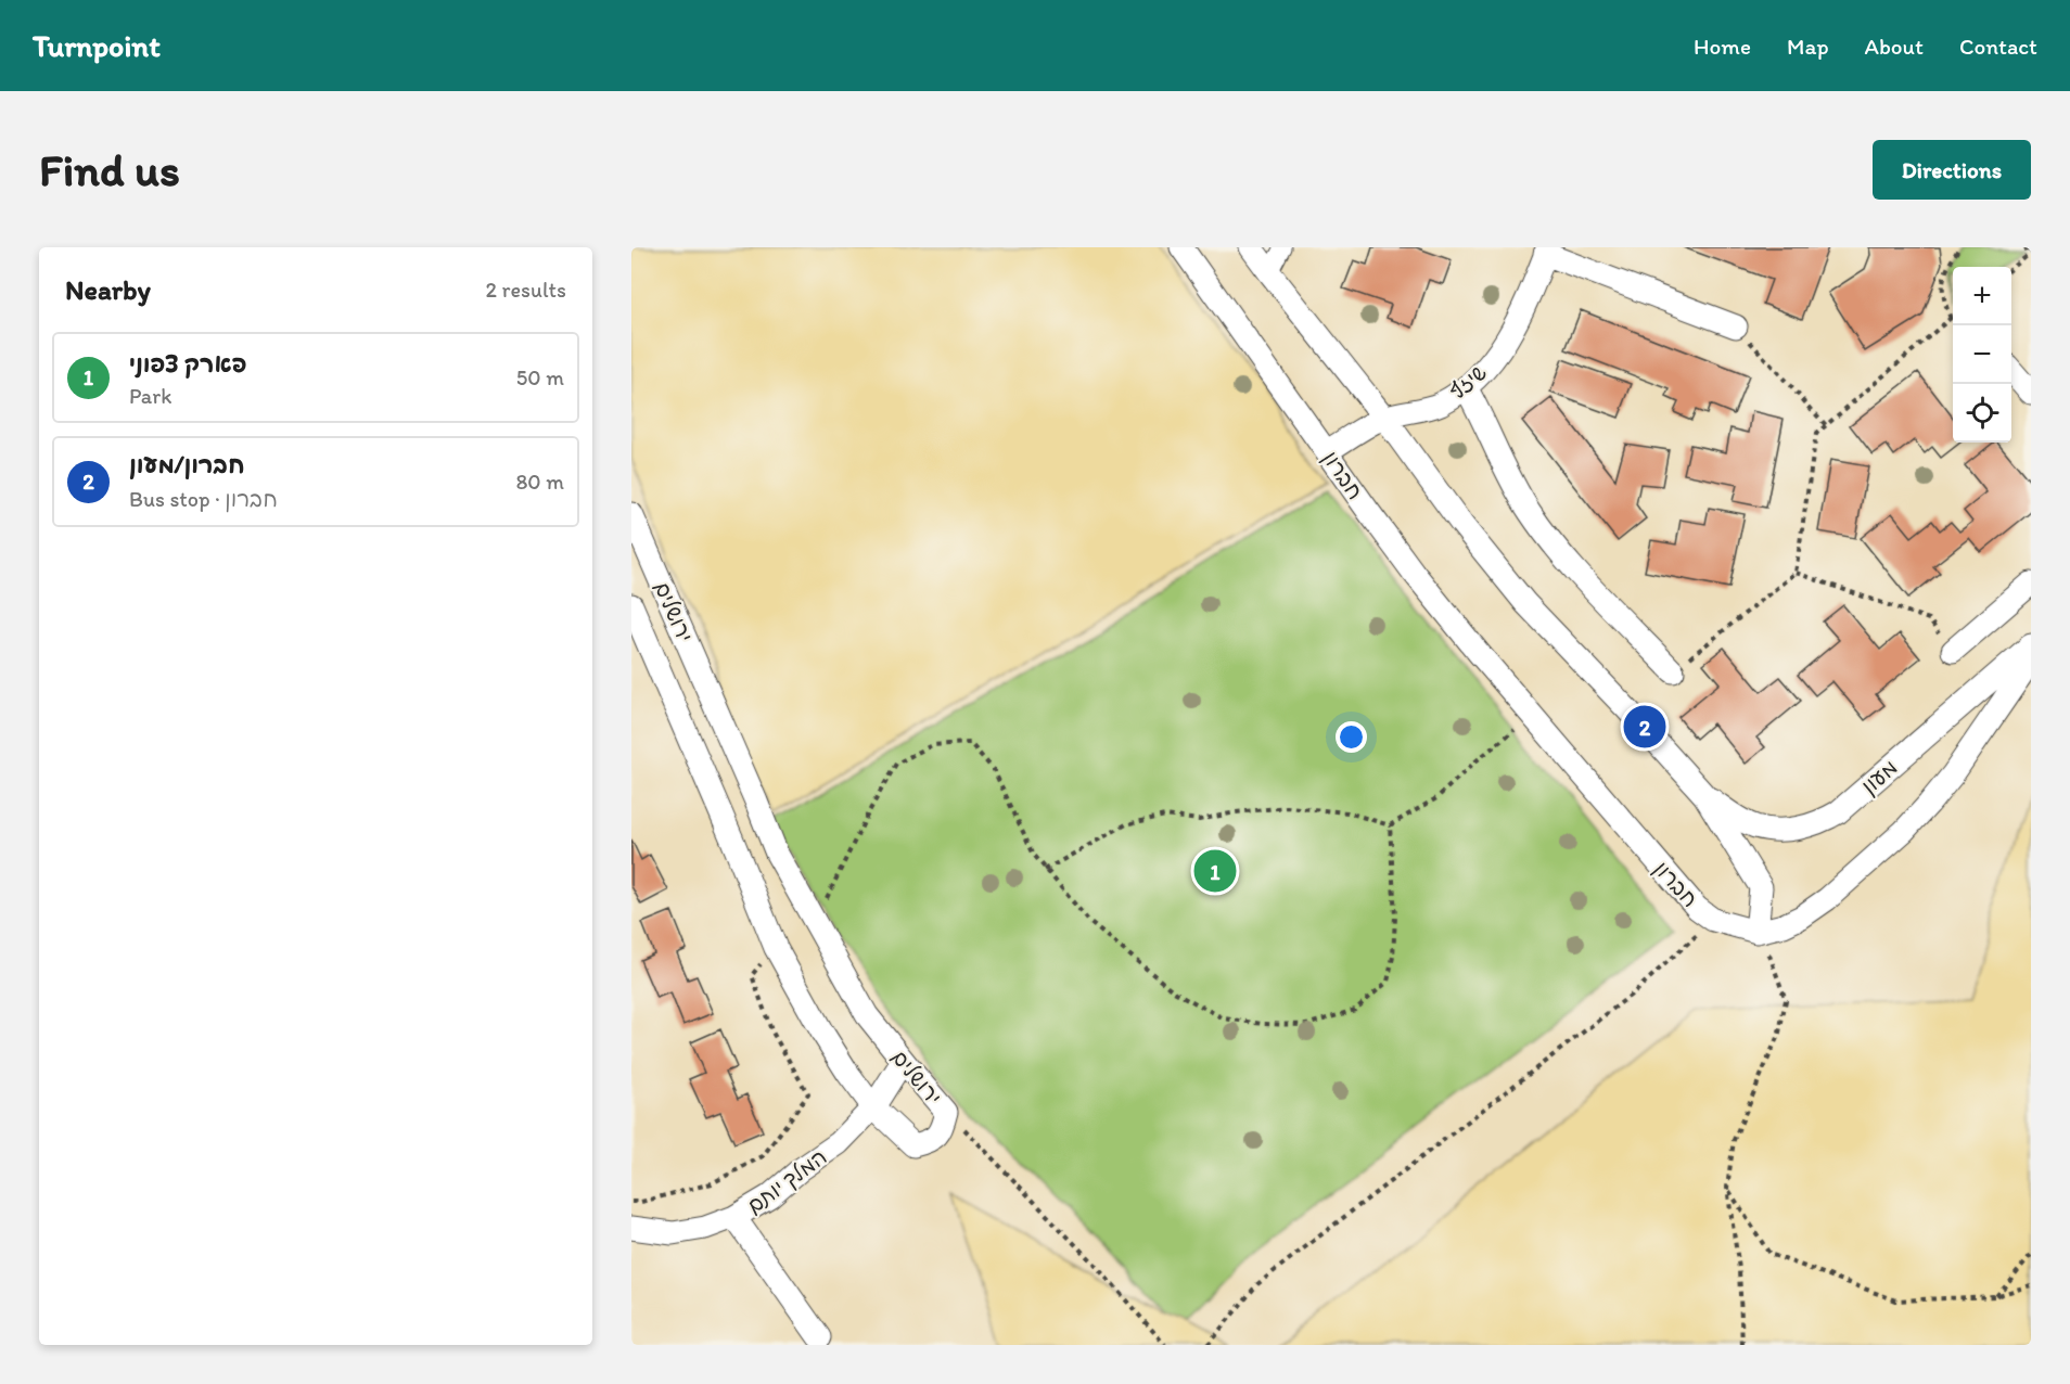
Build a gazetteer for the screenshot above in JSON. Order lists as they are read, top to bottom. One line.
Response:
{"streets":{"street":["שיזף","חברון","ירושלים","מעון","המלך יותם"]},"crossings":[["שיזף","חברון"],["ירושלים","המלך יותם"]],"page":{"header":"Turnpoint","nav":["Home","Map","About","Contact"],"buttons":"Directions","title":"Find us","heading":["Nearby","2 results"],"map_buttons":["+","−"],"list":[{"mark":"1","name":"פארק צפוני","note":"Park","value":"50 m"},{"mark":"2","name":"חברון/מעון","note":"Bus stop · חברון","value":"80 m"}],"pins":["2","1"]}}
